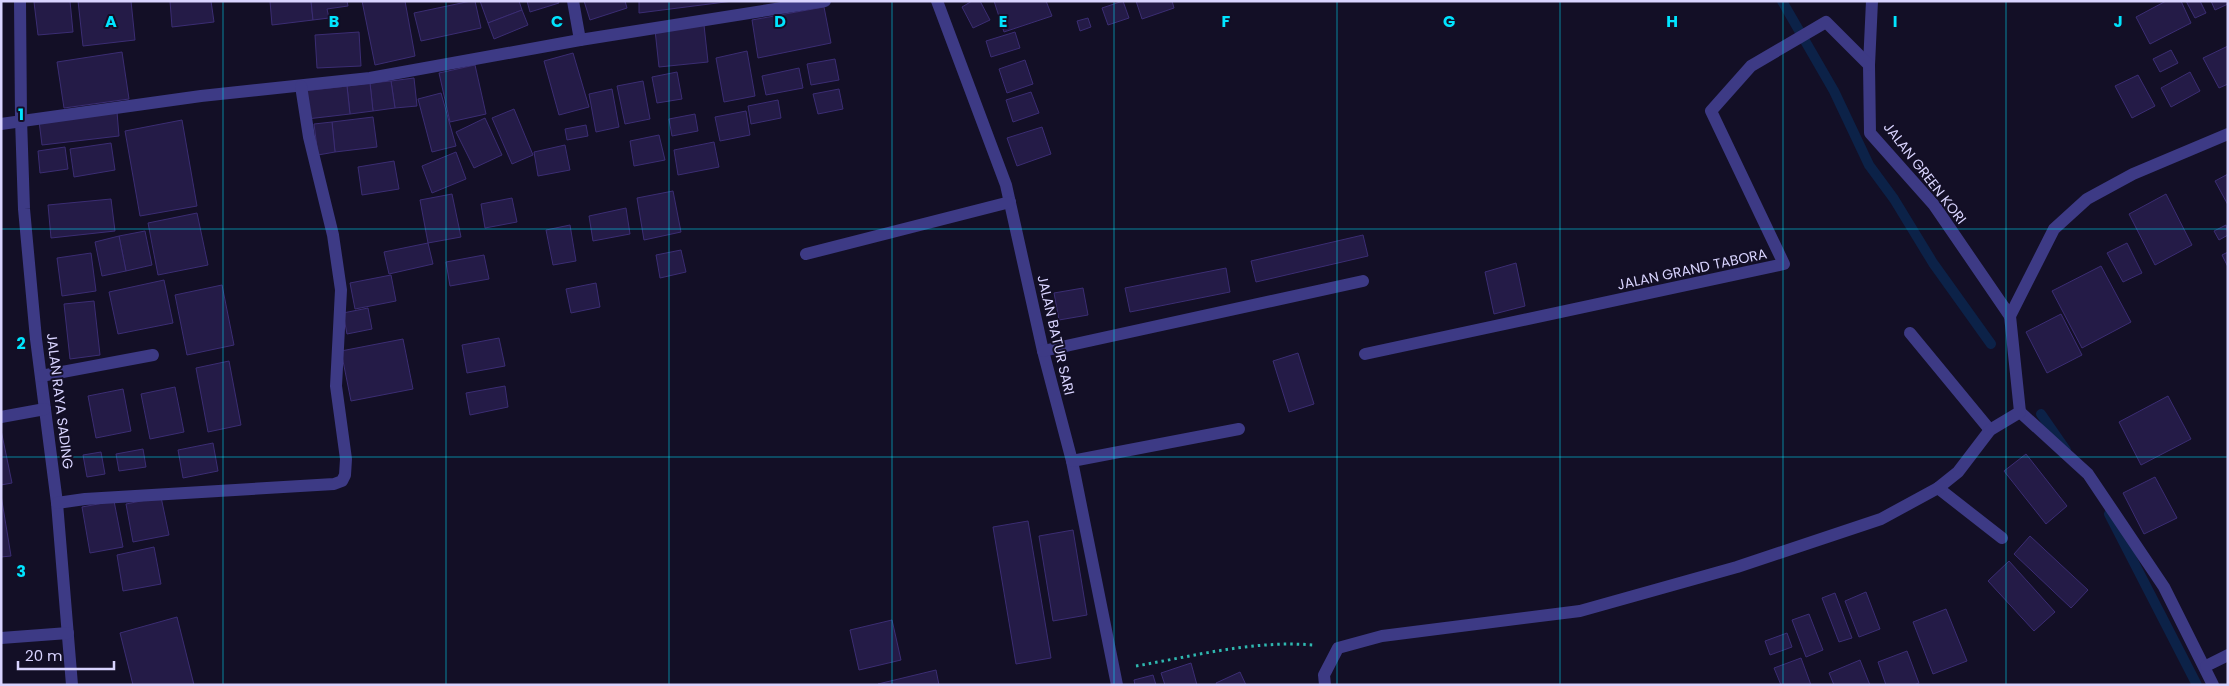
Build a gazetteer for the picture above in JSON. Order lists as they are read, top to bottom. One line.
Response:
{"streets":{"street":["JALAN GREEN KORI","JALAN GRAND TABORA","JALAN BATUR SARI","JALAN RAYA SADING"]},"crossings":[["JALAN GREEN KORI","JALAN GRAND TABORA"]],"scale_bar":"20 m","grid":{"columns":["A","B","C","D","E","F","G","H","I","J"],"rows":["1","2","3"]}}
